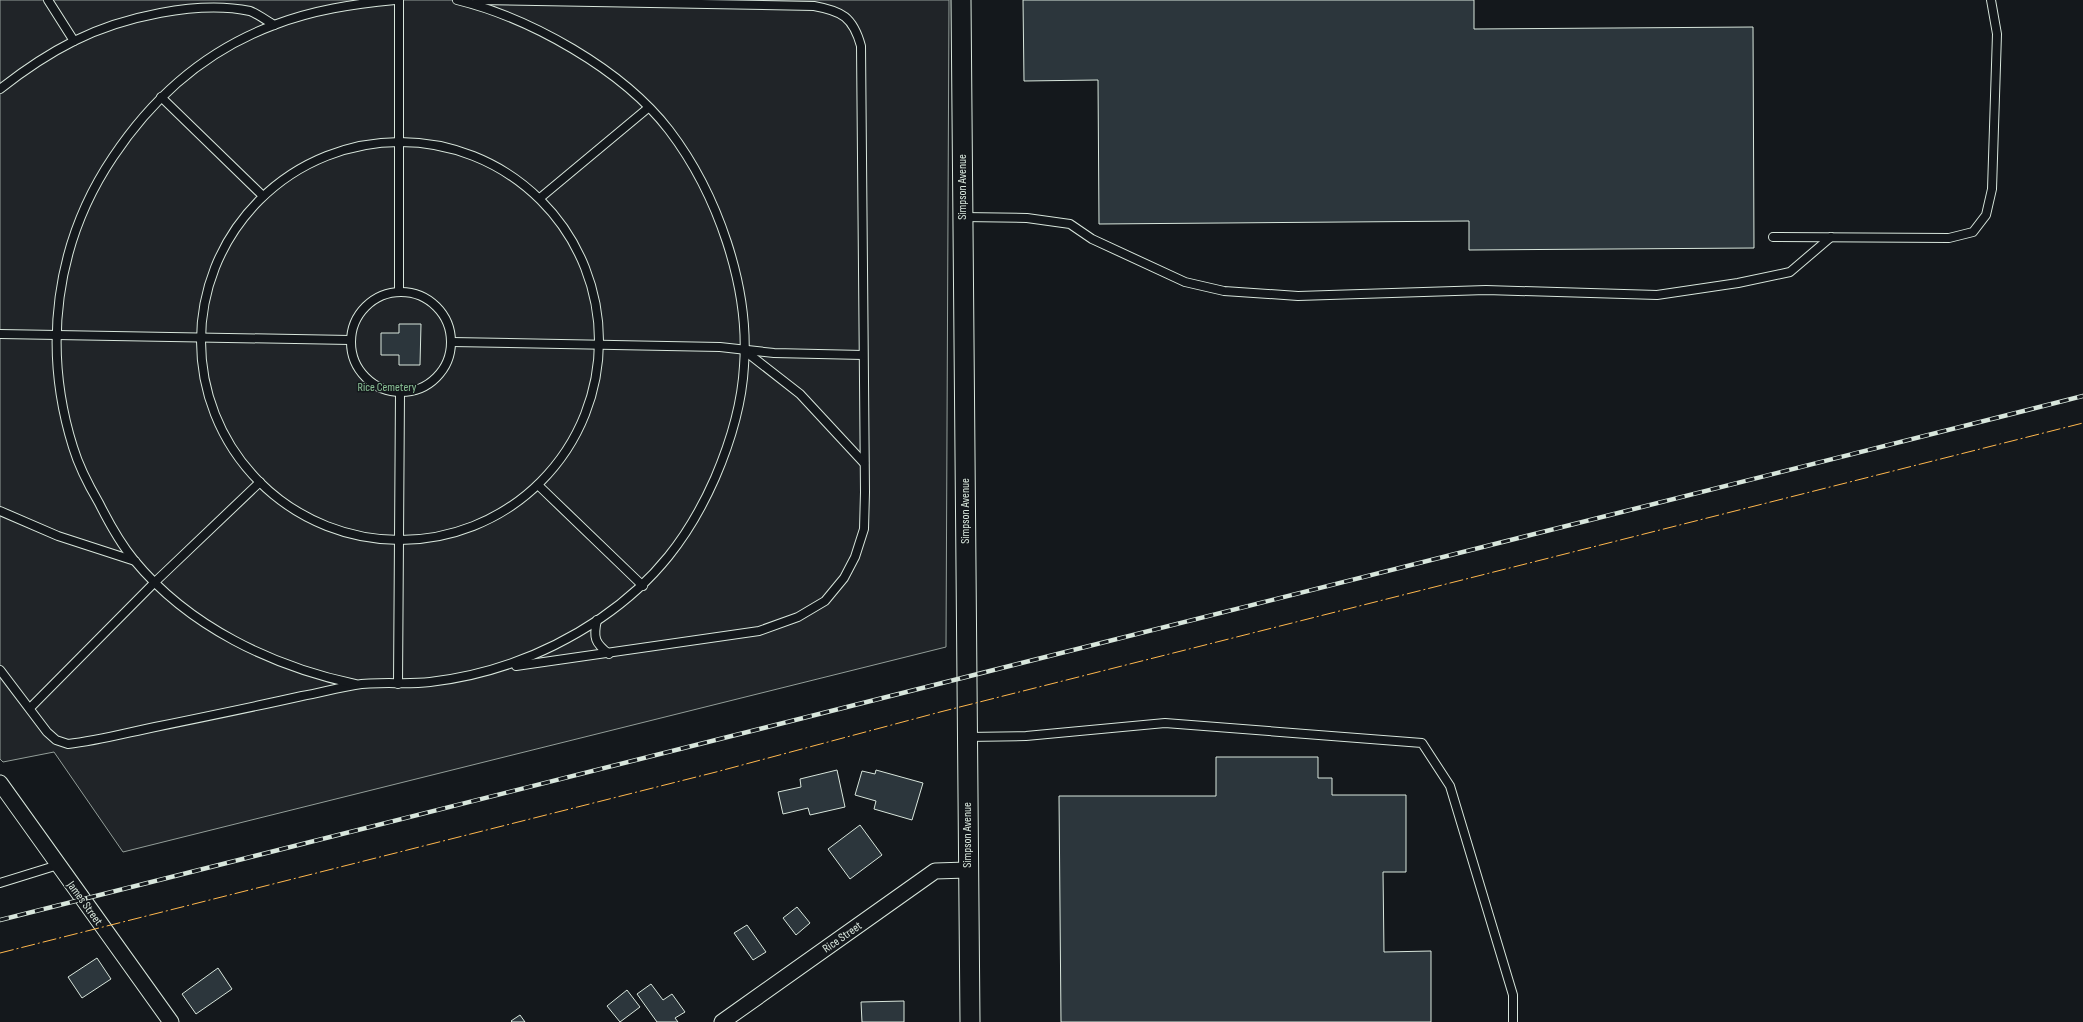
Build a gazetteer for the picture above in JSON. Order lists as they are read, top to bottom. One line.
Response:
{"streets":{"street":["Simpson Avenue","James Street","Rice Street"]},"crossings":[["Simpson Avenue","Rice Street"]],"parks":["Rice Cemetery"]}
